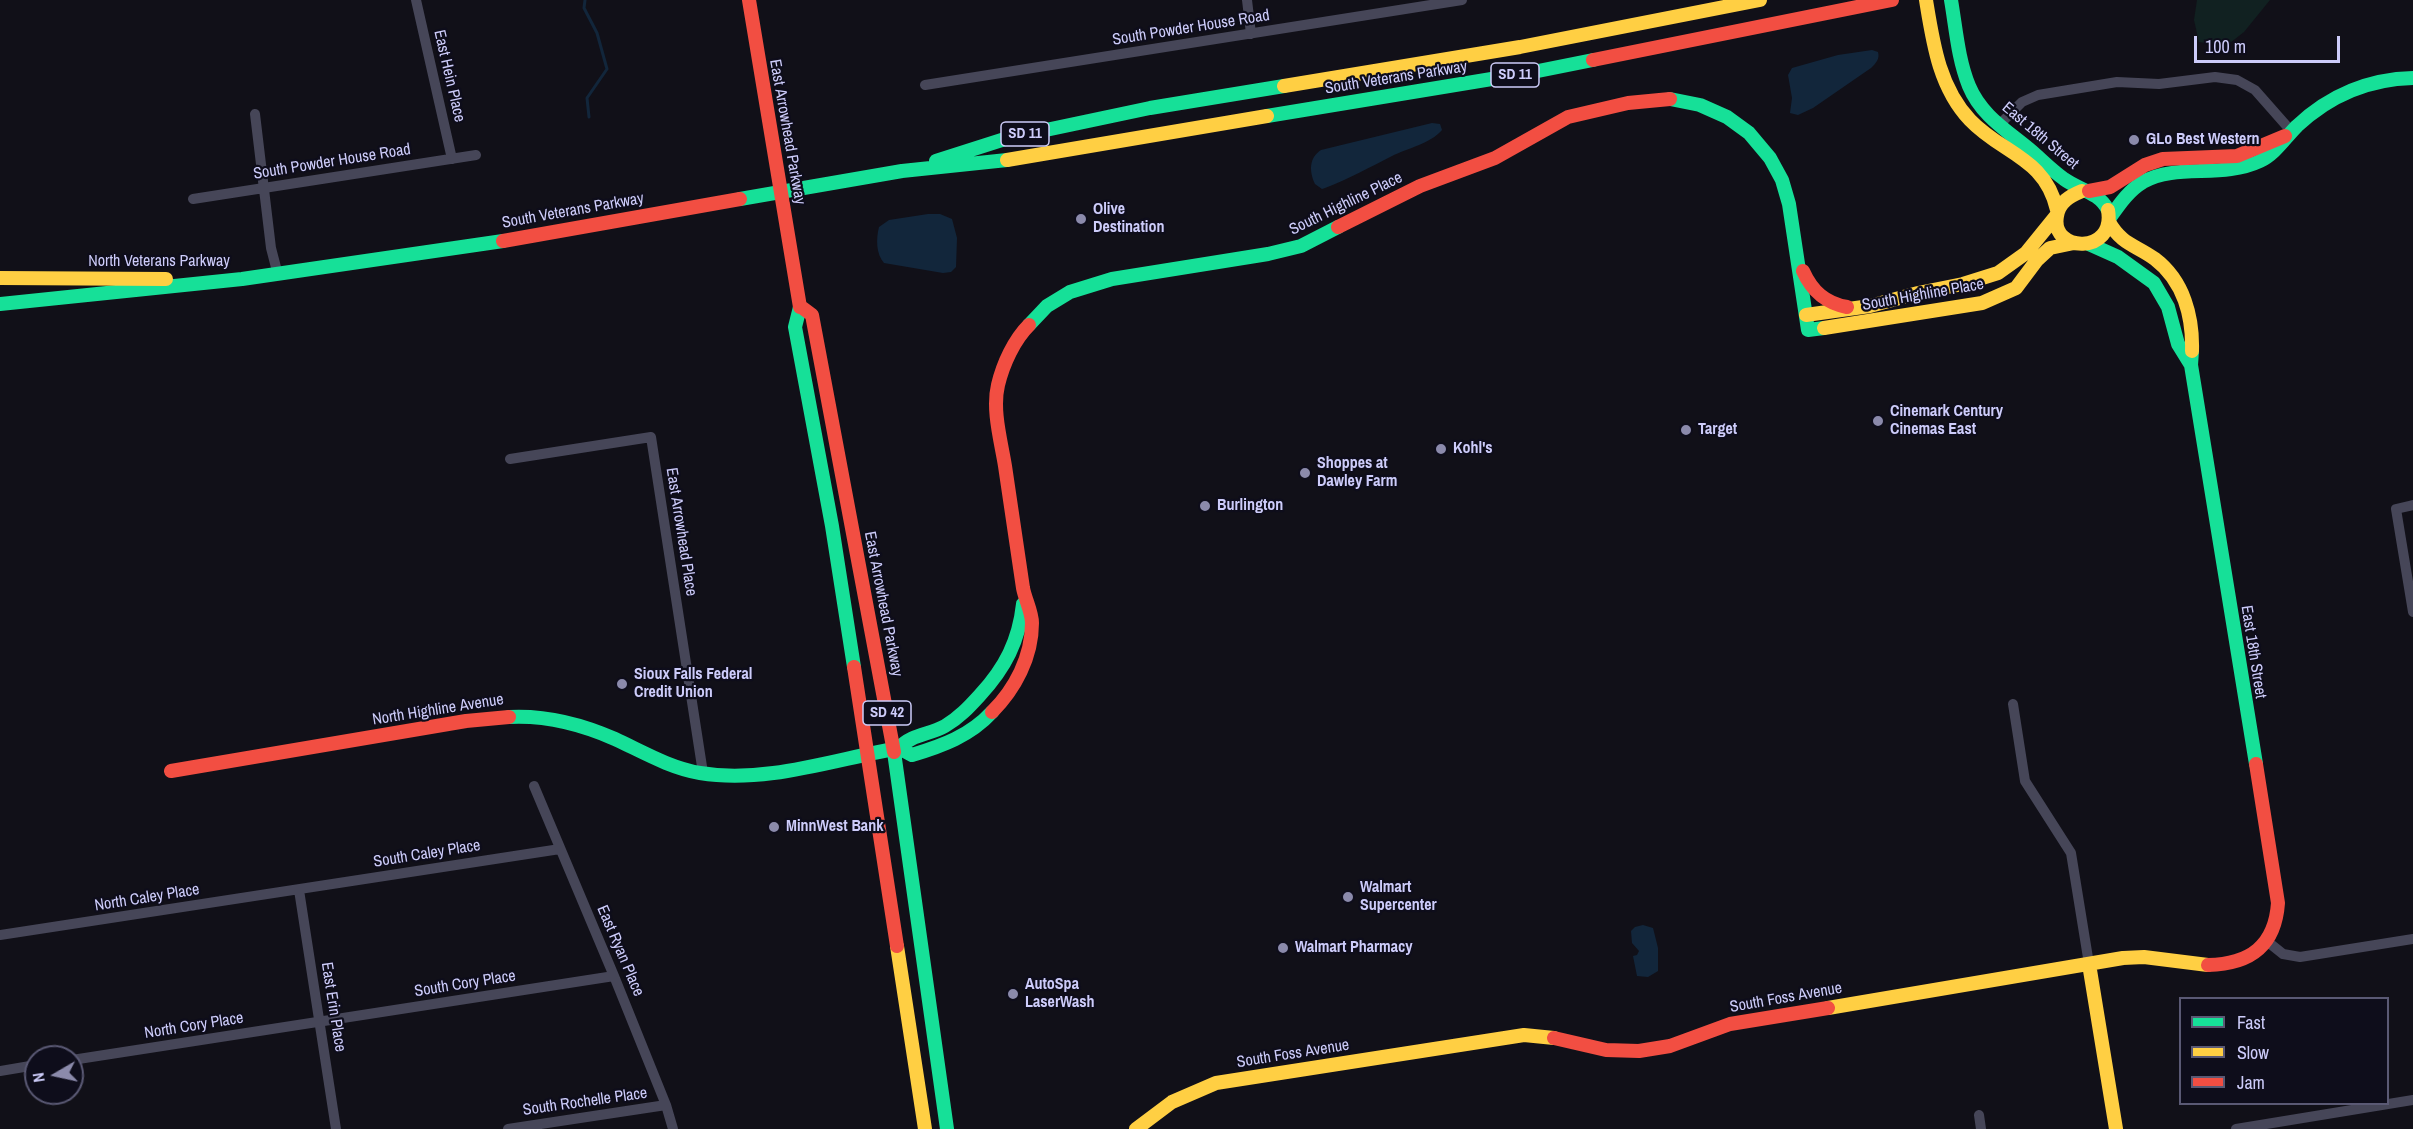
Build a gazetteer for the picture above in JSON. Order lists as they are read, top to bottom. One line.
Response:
{"streets":{"main road":["SD 11","South Veterans Parkway","East Arrowhead Parkway","East 18th Street","South Highline Place","North Veterans Parkway","North Highline Avenue","SD 42","South Foss Avenue"],"street":["South Powder House Road","East Hein Place","East Arrowhead Place","South Caley Place","North Caley Place","East Ryan Place","South Cory Place","East Erin Place","North Cory Place","South Rochelle Place"]},"crossings":[["South Powder House Road","East Hein Place"],["South Veterans Parkway","East Arrowhead Parkway"],["South Veterans Parkway","North Veterans Parkway"],["East Arrowhead Parkway","South Highline Place"],["East Arrowhead Parkway","North Highline Avenue"],["East 18th Street","South Highline Place"],["East 18th Street","South Foss Avenue"],["South Highline Place","North Highline Avenue"],["East Arrowhead Place","North Highline Avenue"],["South Caley Place","North Caley Place"],["South Caley Place","East Ryan Place"],["South Caley Place","East Erin Place"],["North Caley Place","East Erin Place"],["East Ryan Place","South Cory Place"],["East Ryan Place","South Rochelle Place"],["South Cory Place","East Erin Place"],["South Cory Place","North Cory Place"],["East Erin Place","North Cory Place"]],"places":["GLo Best Western","Olive Destination","Cinemark Century Cinemas East","Target","Kohl's","Shoppes at Dawley Farm","Burlington","Sioux Falls Federal Credit Union","MinnWest Bank","Walmart Supercenter","Walmart Pharmacy","AutoSpa LaserWash"],"legend":["Fast","Slow","Jam"],"scale_bar":"100 m","north":"left"}
